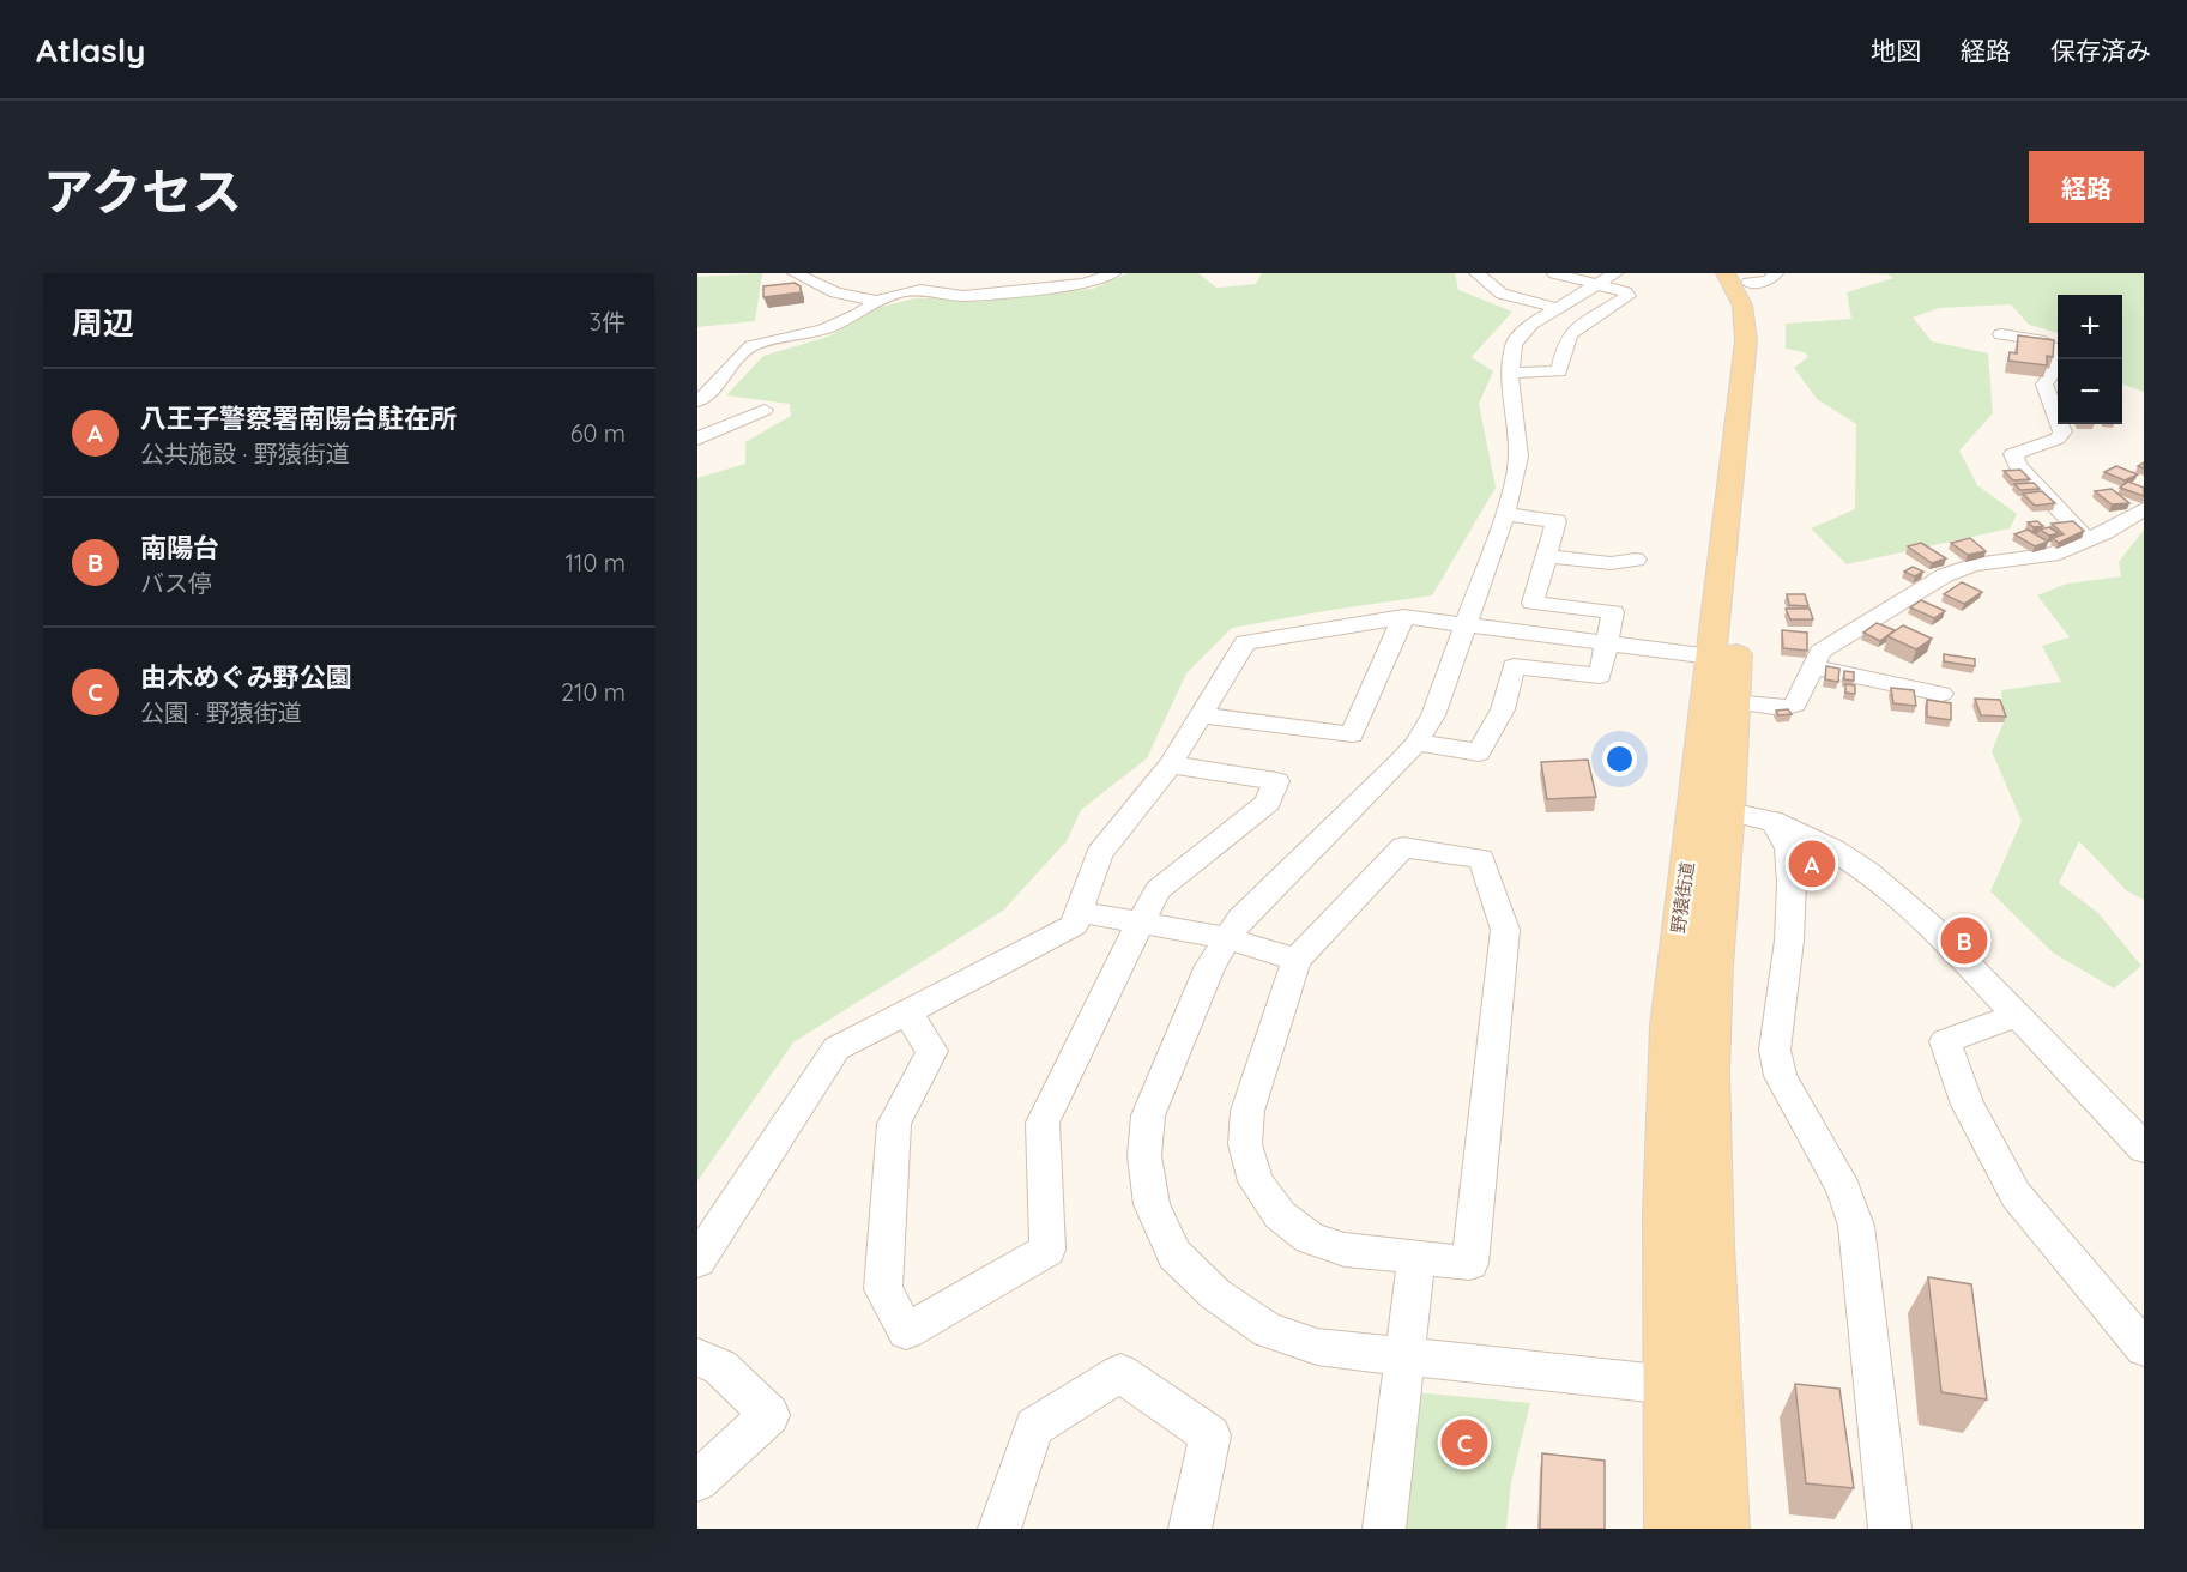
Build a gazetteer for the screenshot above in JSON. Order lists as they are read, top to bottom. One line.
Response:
{"streets":{"main road":["野猿街道"]},"page":{"header":"Atlasly","nav":["地図","経路","保存済み"],"title":"アクセス","buttons":"経路","heading":["周辺","3件"],"map_buttons":["+","−"],"list":[{"mark":"A","name":"八王子警察署南陽台駐在所","note":"公共施設 · 野猿街道","value":"60 m"},{"mark":"B","name":"南陽台","note":"バス停","value":"110 m"},{"mark":"C","name":"由木めぐみ野公園","note":"公園 · 野猿街道","value":"210 m"}],"pins":["A","B","C"]}}
